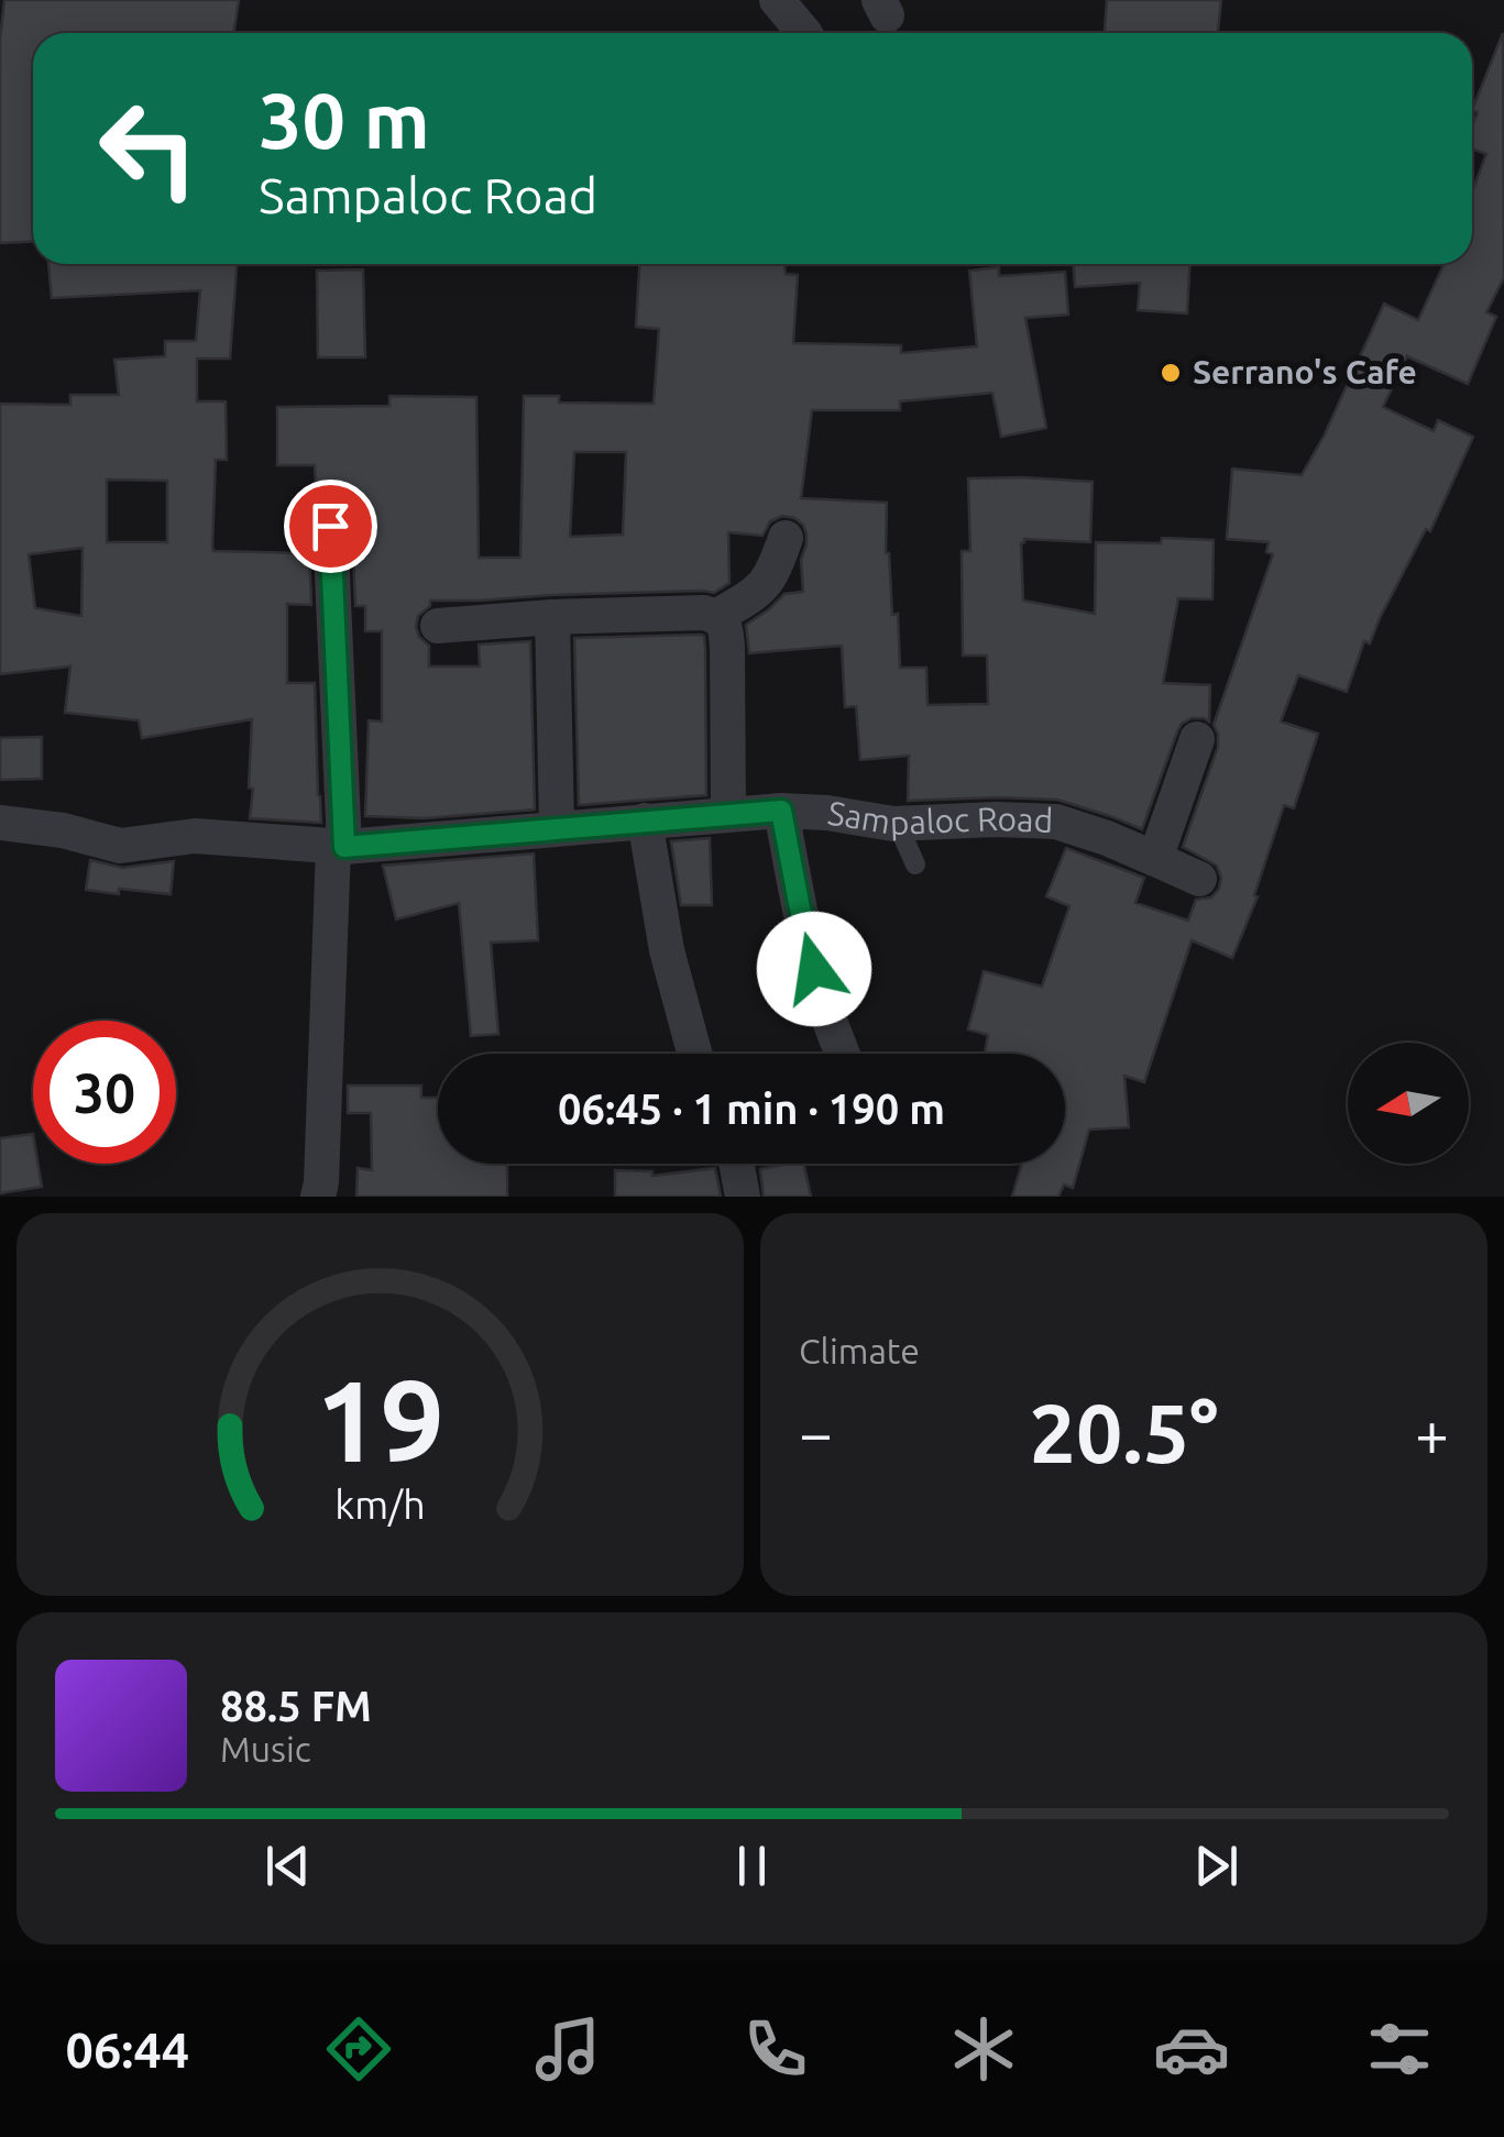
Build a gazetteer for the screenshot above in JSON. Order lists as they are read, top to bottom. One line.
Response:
{"streets":{"street":["Sampaloc Road"]},"places":["Serrano's Cafe"],"north":"left","page":{"turn":["30 m","Sampaloc Road"],"limit":"30","trip":"06:45 · 1 min · 190 m","tile":"Climate","heat":["−","20.5°","+"],"song":["88.5 FM","Music"],"tabs":"06:44","gauge":["19","km/h"]}}
